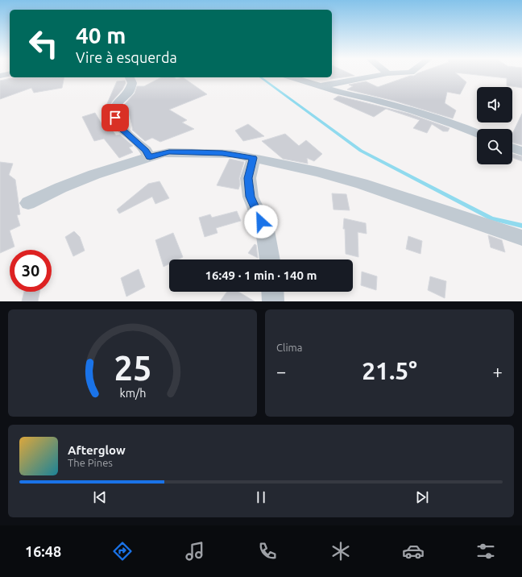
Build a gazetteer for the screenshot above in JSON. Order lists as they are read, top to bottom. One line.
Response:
{"page":{"turn":["40 m","Vire à esquerda"],"limit":"30","trip":"16:49 · 1 min · 140 m","tile":"Clima","heat":["−","21.5°","+"],"song":["Afterglow","The Pines"],"tabs":"16:48","gauge":["25","km/h"]}}
